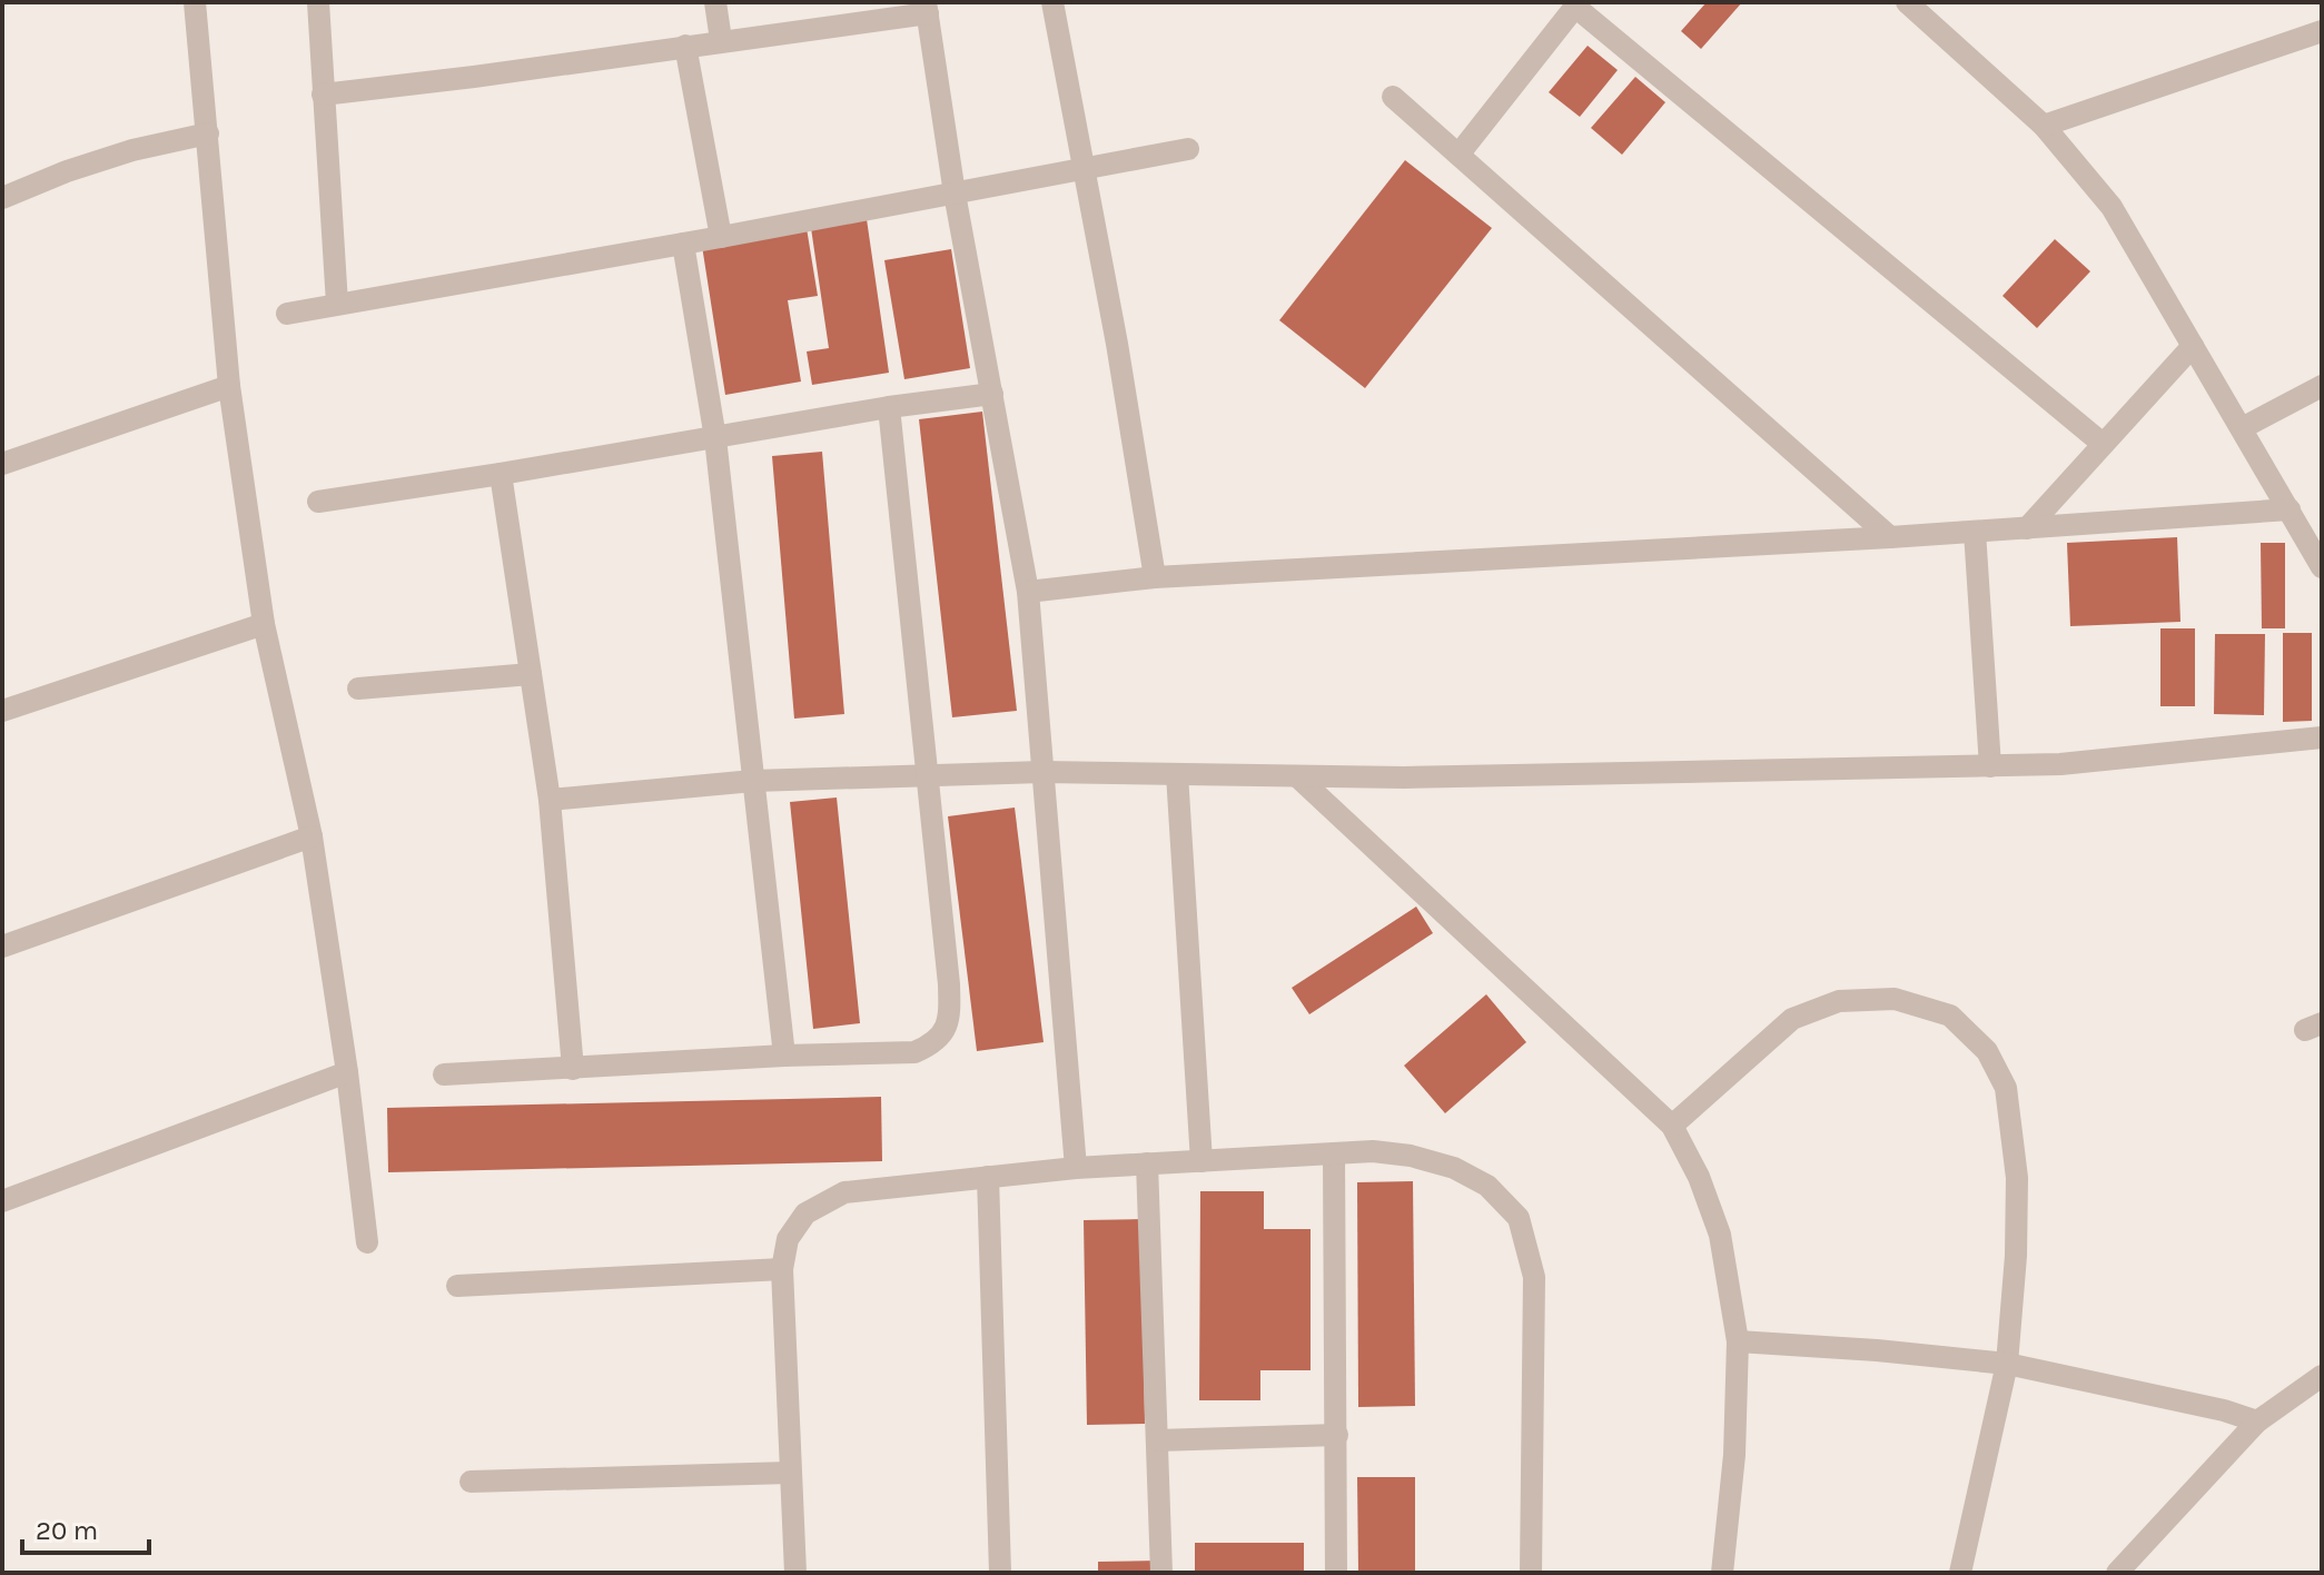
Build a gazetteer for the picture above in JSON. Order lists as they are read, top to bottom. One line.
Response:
{"scale_bar":"20 m"}
